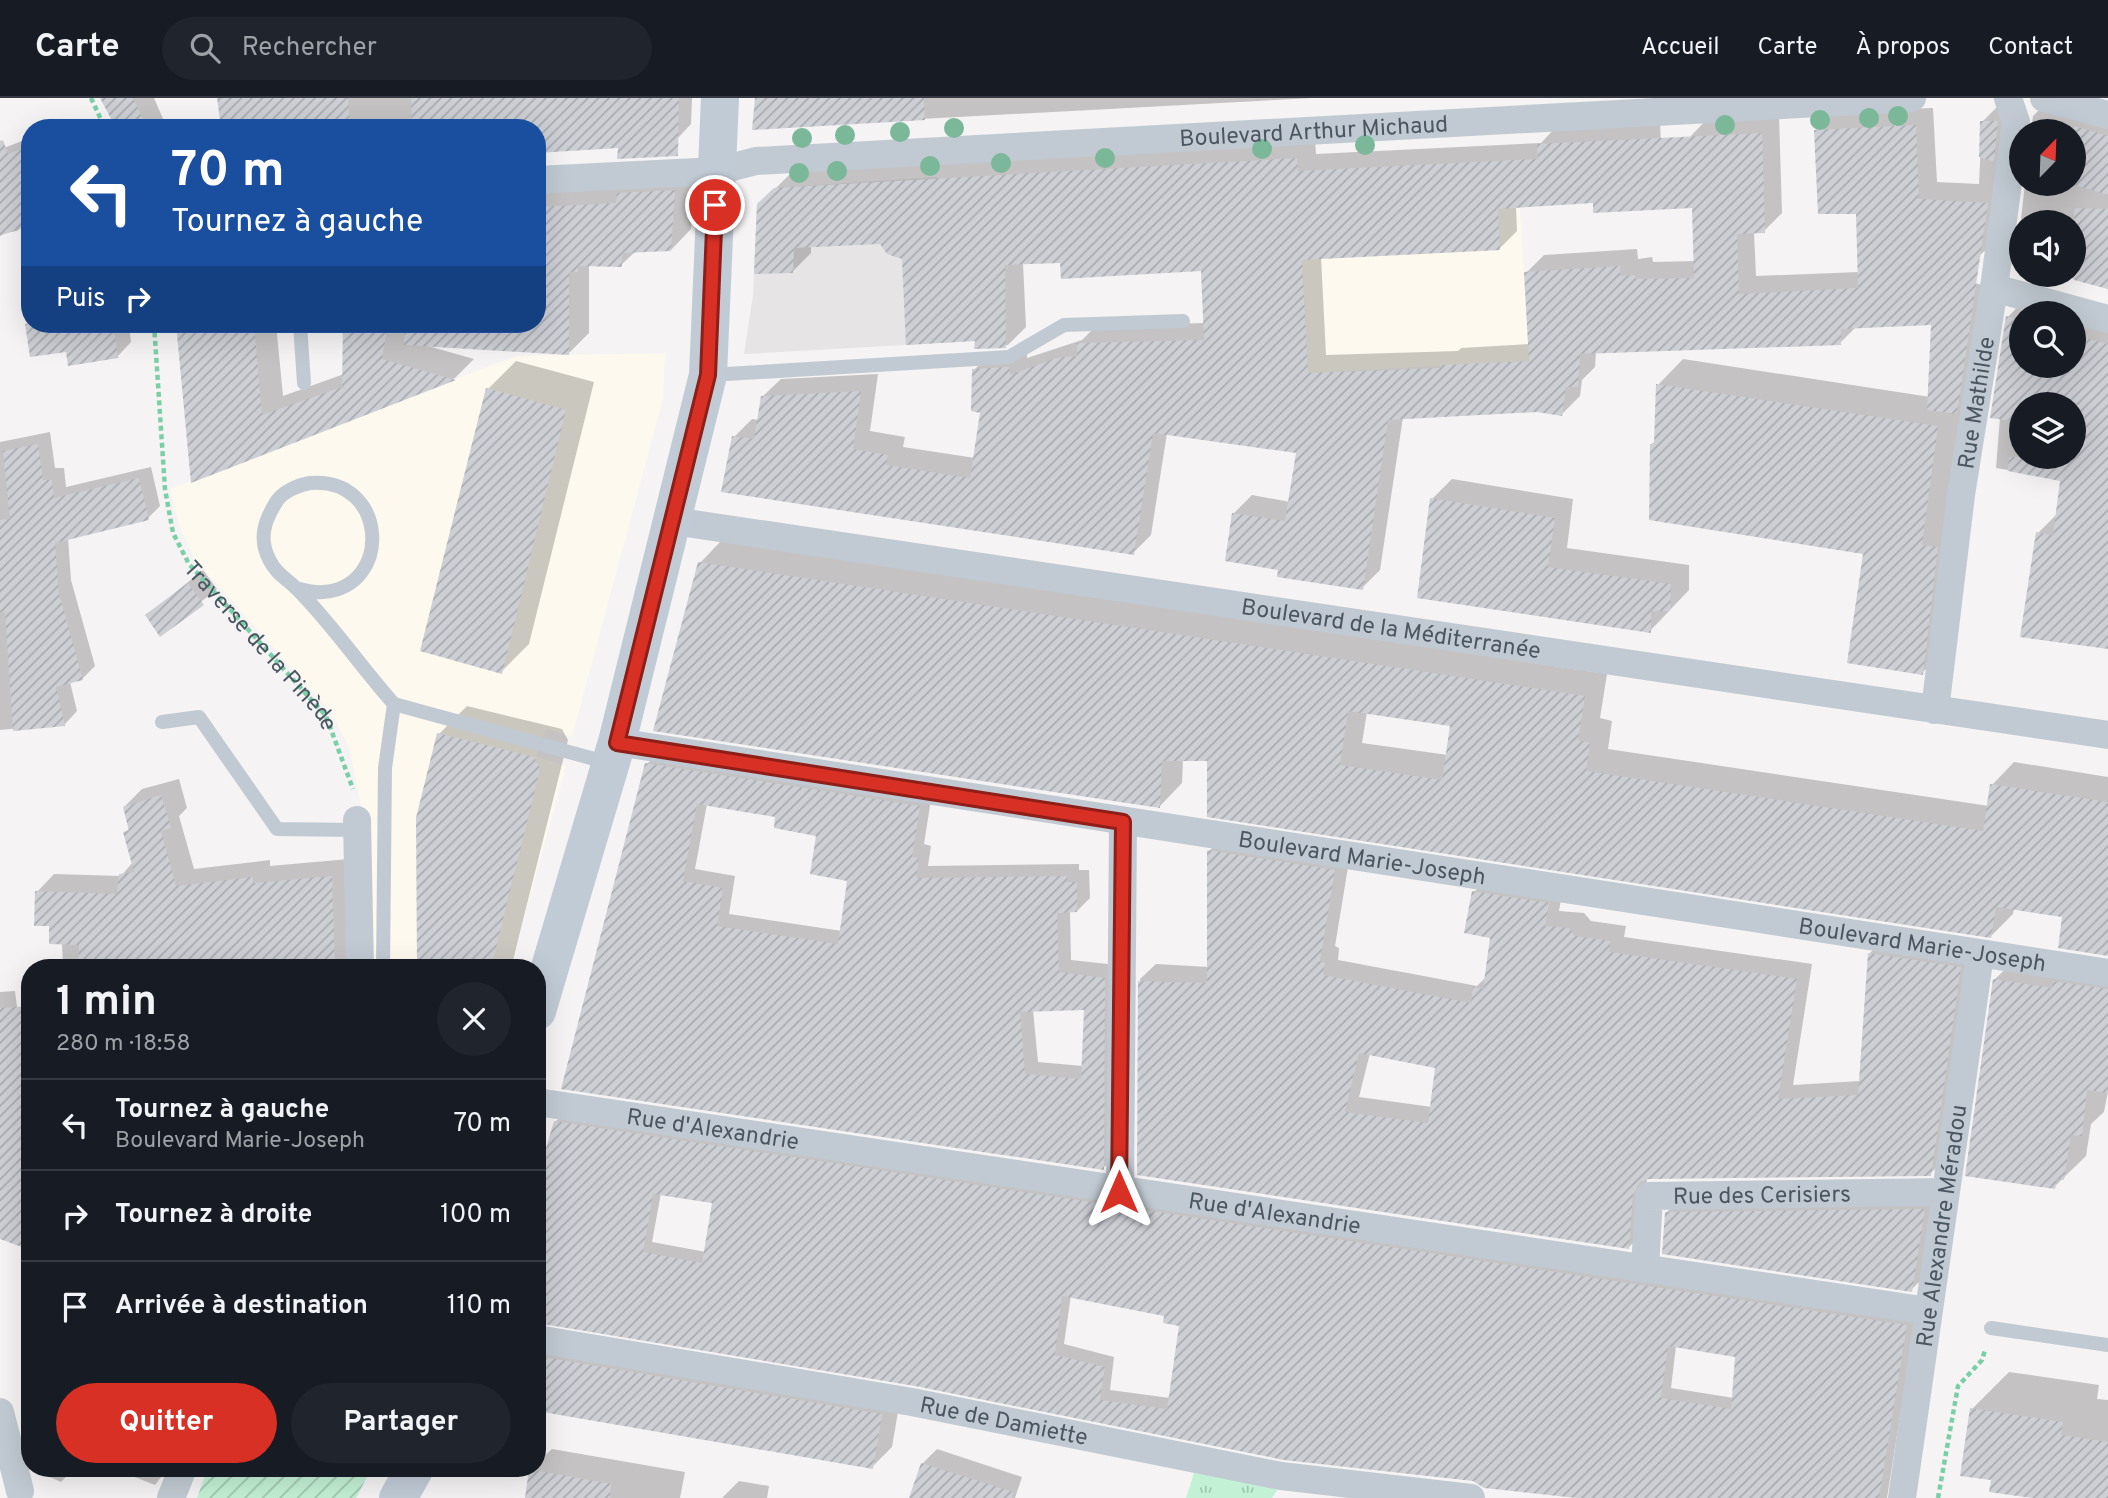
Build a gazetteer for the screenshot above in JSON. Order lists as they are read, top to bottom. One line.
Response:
{"streets":{"street":["Boulevard Arthur Michaud","Rue Mathilde","Boulevard de la Méditerranée","Boulevard Marie-Joseph","Rue d'Alexandrie","Rue des Cerisiers","Rue Alexandre Méradou","Rue de Damiette"],"path":["Traverse de la Pinède"]},"crossings":[["Rue Mathilde","Boulevard de la Méditerranée"],["Boulevard Marie-Joseph","Rue Alexandre Méradou"],["Rue d'Alexandrie","Rue des Cerisiers"],["Rue d'Alexandrie","Rue Alexandre Méradou"],["Rue des Cerisiers","Rue Alexandre Méradou"]],"north":"top right","page":{"header":"Carte","search":"Rechercher","nav":["Accueil","Carte","À propos","Contact"],"turn":["70 m","Tournez à gauche"],"then":"Puis","heading":["1 min","280 m · 18:58"],"list":[{"name":"Tournez à gauche","note":"Boulevard Marie-Joseph","value":"70 m"},{"name":"Tournez à droite","value":"100 m"},{"name":"Arrivée à destination","value":"110 m"}],"buttons":["Quitter","Partager"]}}
